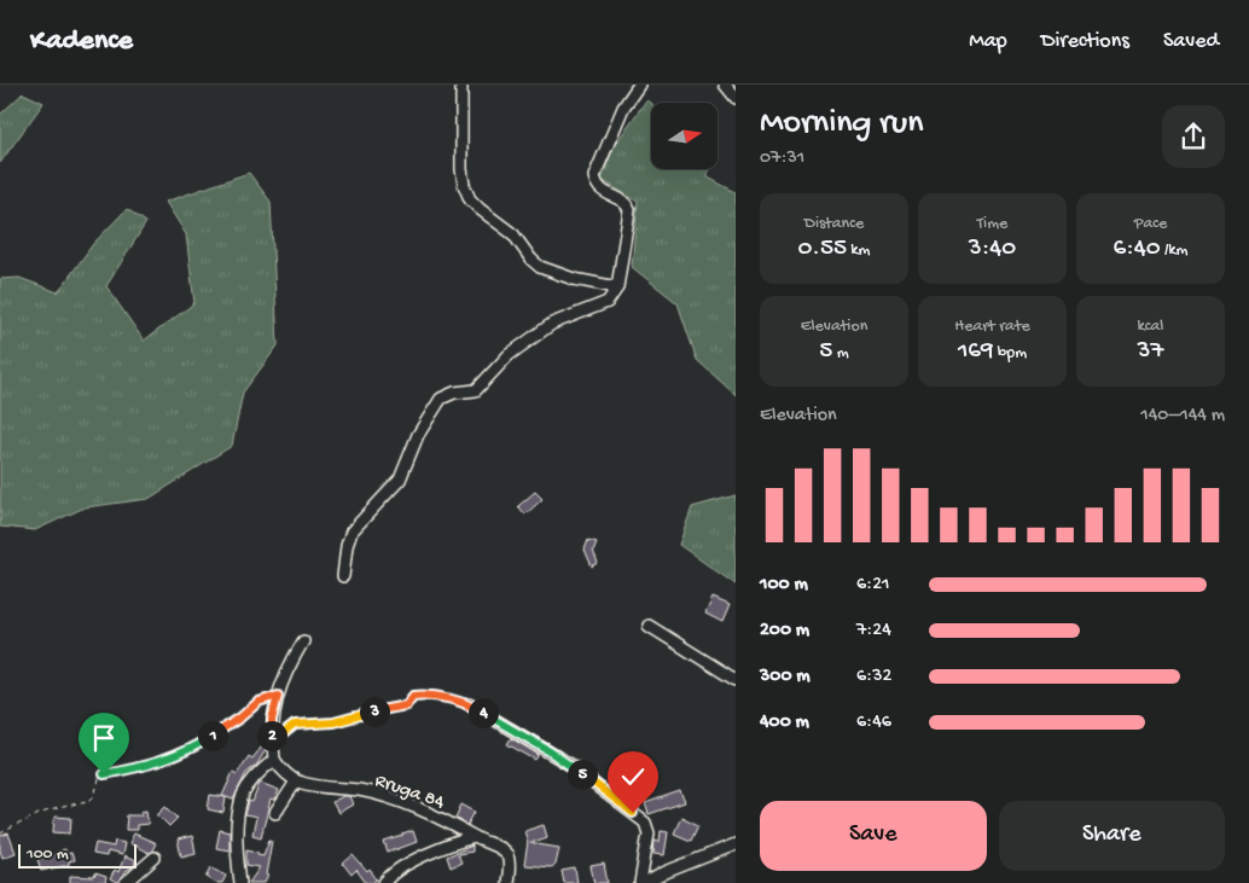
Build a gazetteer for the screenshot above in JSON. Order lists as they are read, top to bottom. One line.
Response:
{"streets":{"street":["Rruga 84"]},"scale_bar":"100 m","north":"right","page":{"header":"Kadence","nav":["Map","Directions","Saved"],"heading":["Morning run","07:31"],"stats":[["Distance","0.55 km"],["Time","3:40"],["Pace","6:40 /km"],["Elevation","5 m"],["Heart rate","169 bpm"],["kcal","37"]],"chart":["Elevation","140–144 m"],"list":[{"name":"100 m","note":"6:21"},{"name":"200 m","note":"7:24"},{"name":"300 m","note":"6:32"},{"name":"400 m","note":"6:46"}],"pins":["3","4","1","2","5"],"buttons":["Save","Share"],"scale":"100 m"}}
